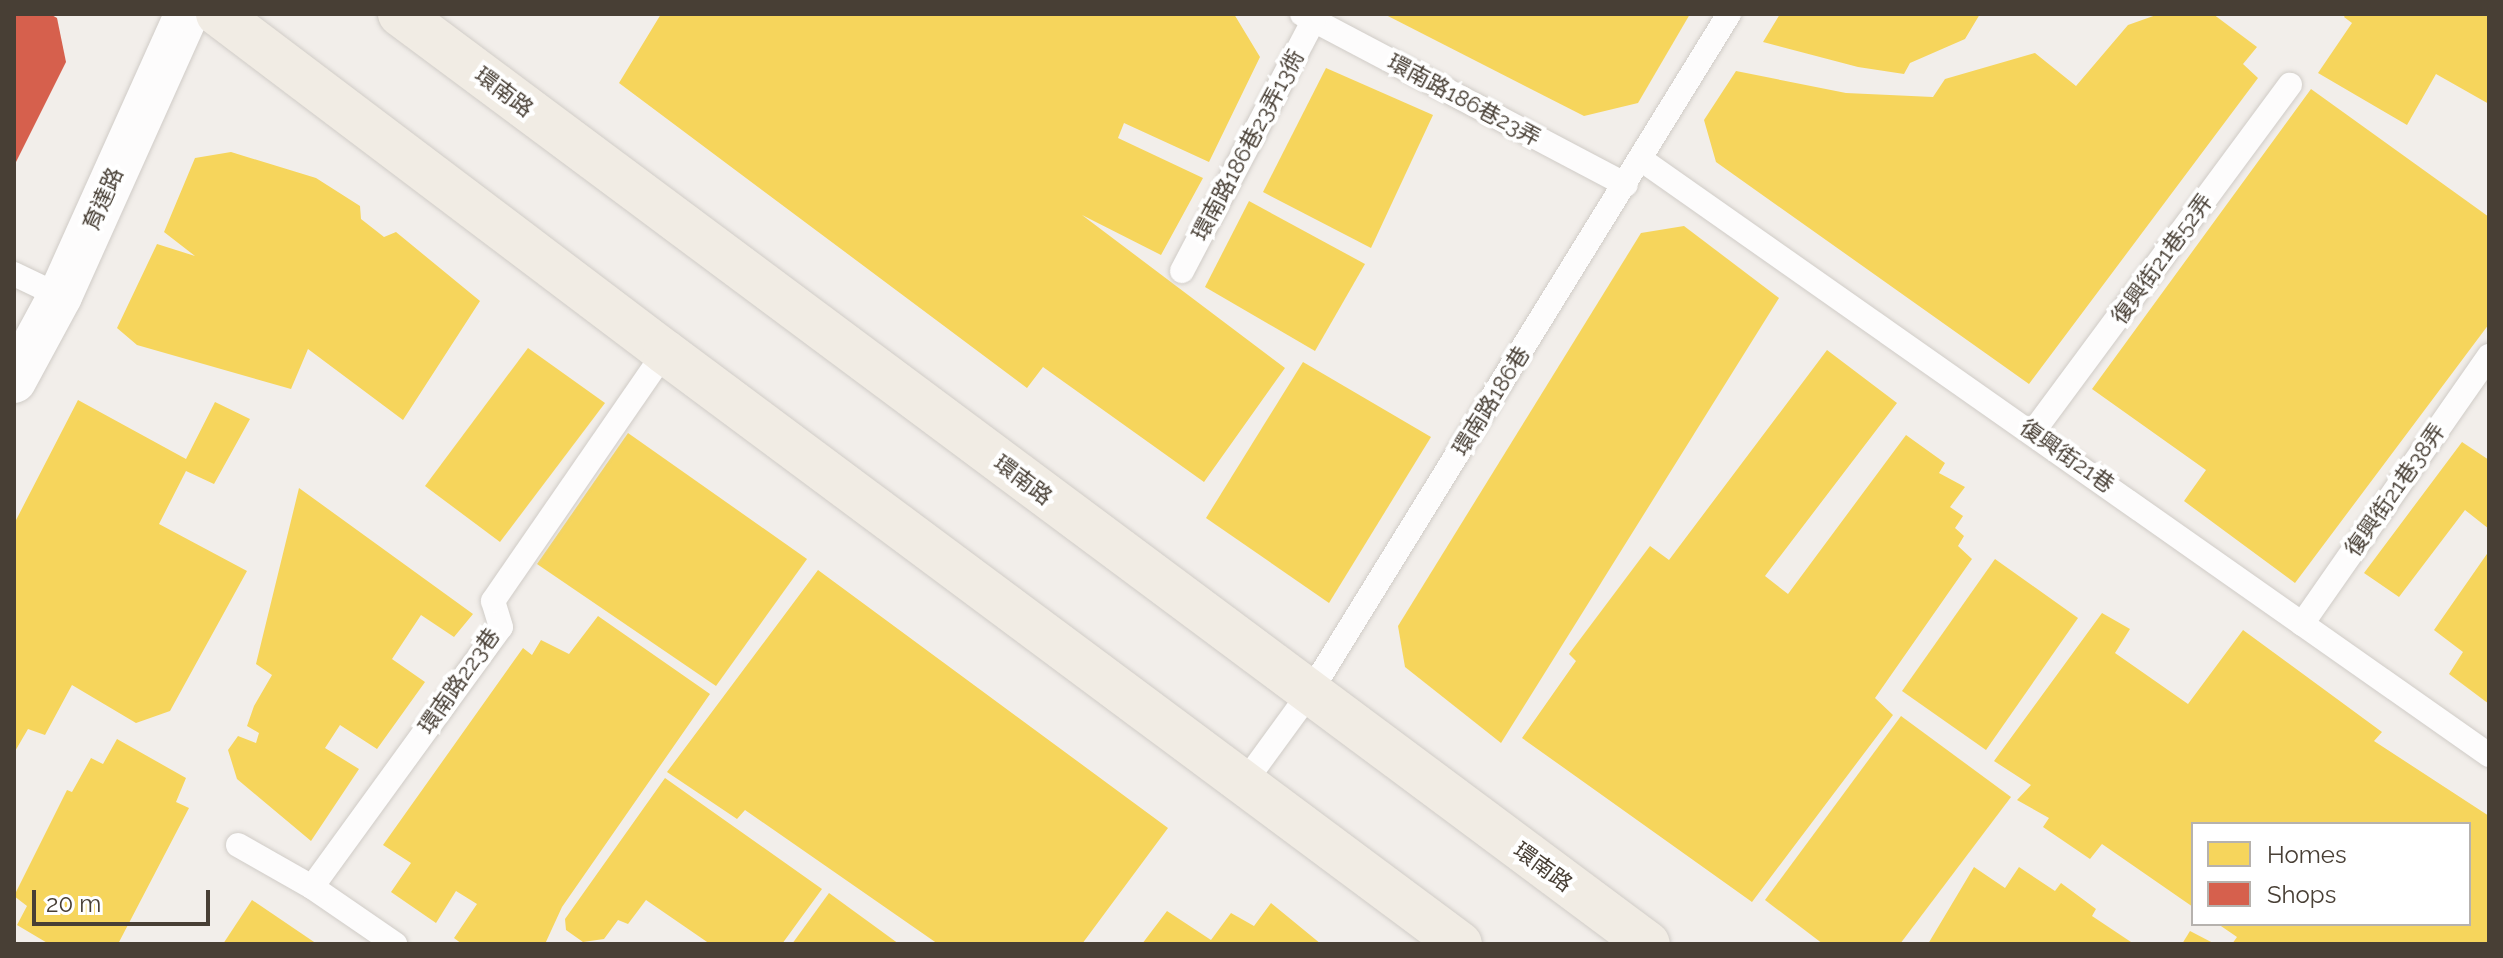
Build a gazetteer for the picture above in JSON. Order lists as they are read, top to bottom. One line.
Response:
{"streets":{"main road":["環南路"],"street":["育達路"],"lane":["環南路186巷23弄","環南路186巷23弄13衖","復興街21巷52弄","環南路186巷","復興街21巷","復興街21巷38弄","環南路223巷"]},"crossings":[["環南路","環南路186巷"],["環南路186巷23弄","環南路186巷23弄13衖"],["環南路186巷23弄","環南路186巷"],["復興街21巷52弄","復興街21巷"],["環南路186巷","復興街21巷"],["復興街21巷","復興街21巷38弄"]],"legend":["Homes","Shops"],"scale_bar":"20 m"}
